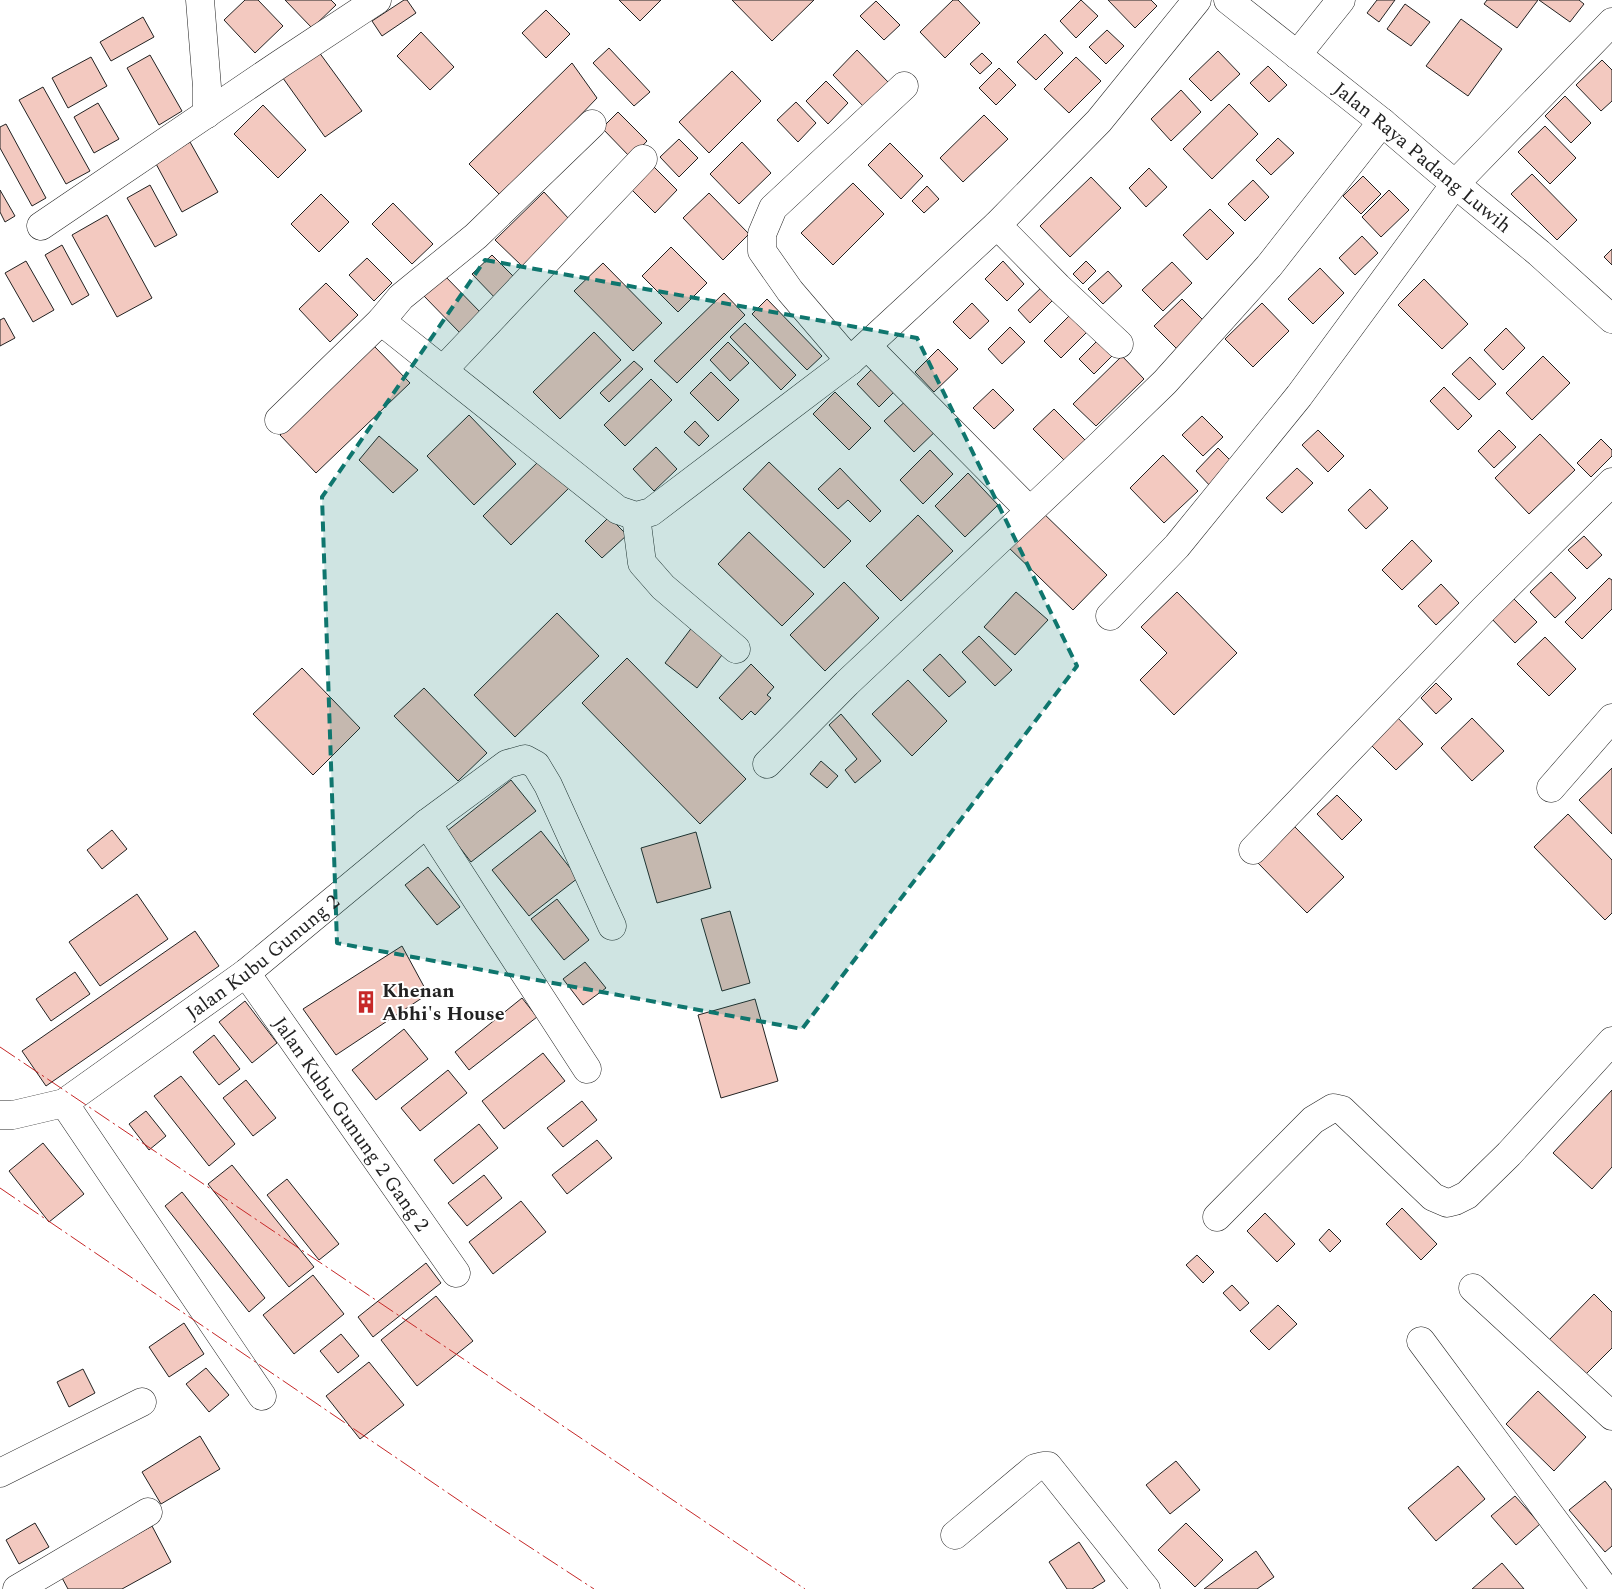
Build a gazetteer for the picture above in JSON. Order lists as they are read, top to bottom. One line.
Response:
{"streets":{"street":["Jalan Raya Padang Luwih","Jalan Kubu Gunung 2","Jalan Kubu Gunung 2 Gang 2"]},"crossings":[["Jalan Kubu Gunung 2","Jalan Kubu Gunung 2 Gang 2"]],"places":{"building":["Khenan Abhi's House"]}}
